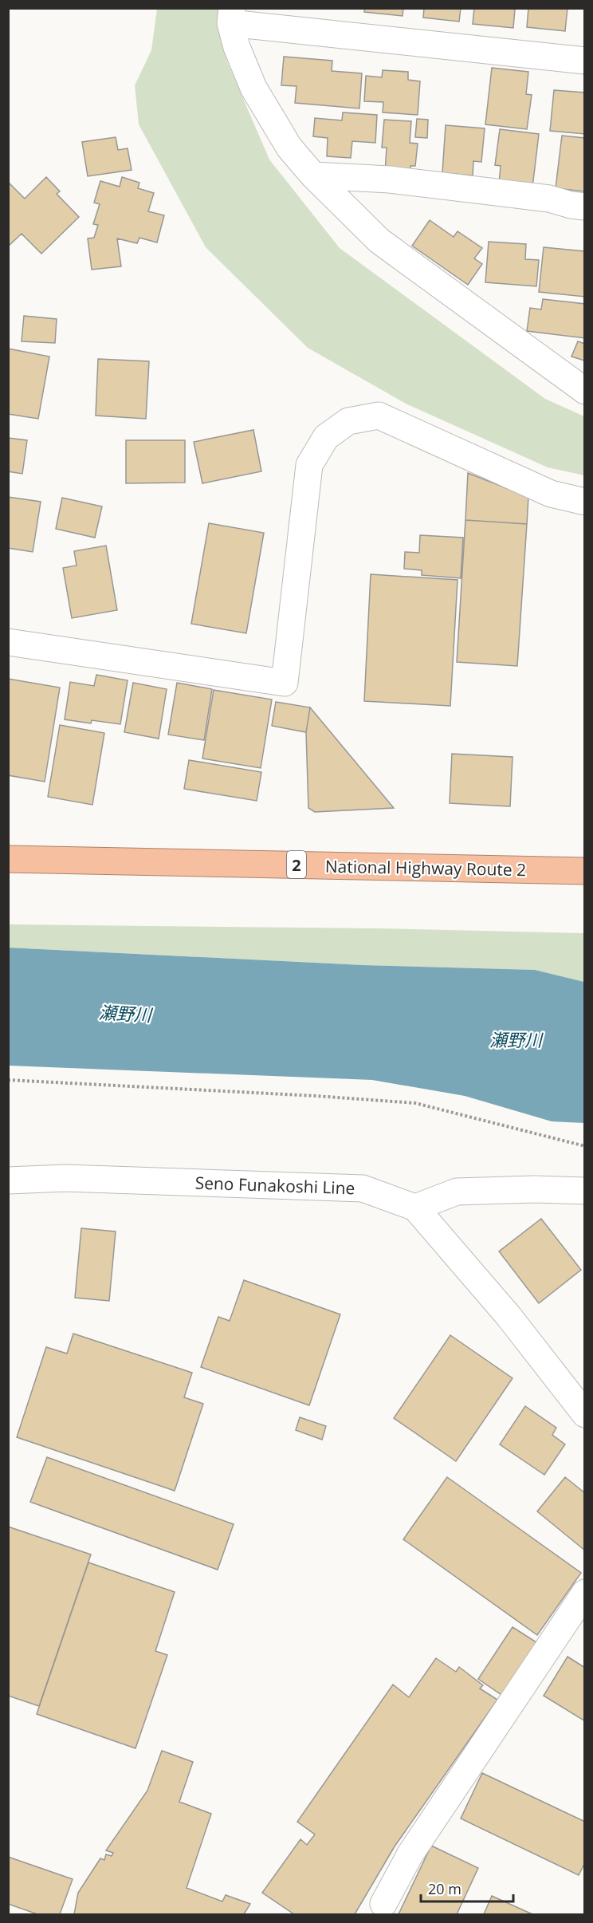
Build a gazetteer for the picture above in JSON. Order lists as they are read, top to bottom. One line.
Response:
{"streets":{"highway":["2","National Highway Route 2"],"street":["Seno Funakoshi Line"]},"water":["瀬野川"],"scale_bar":"20 m"}
